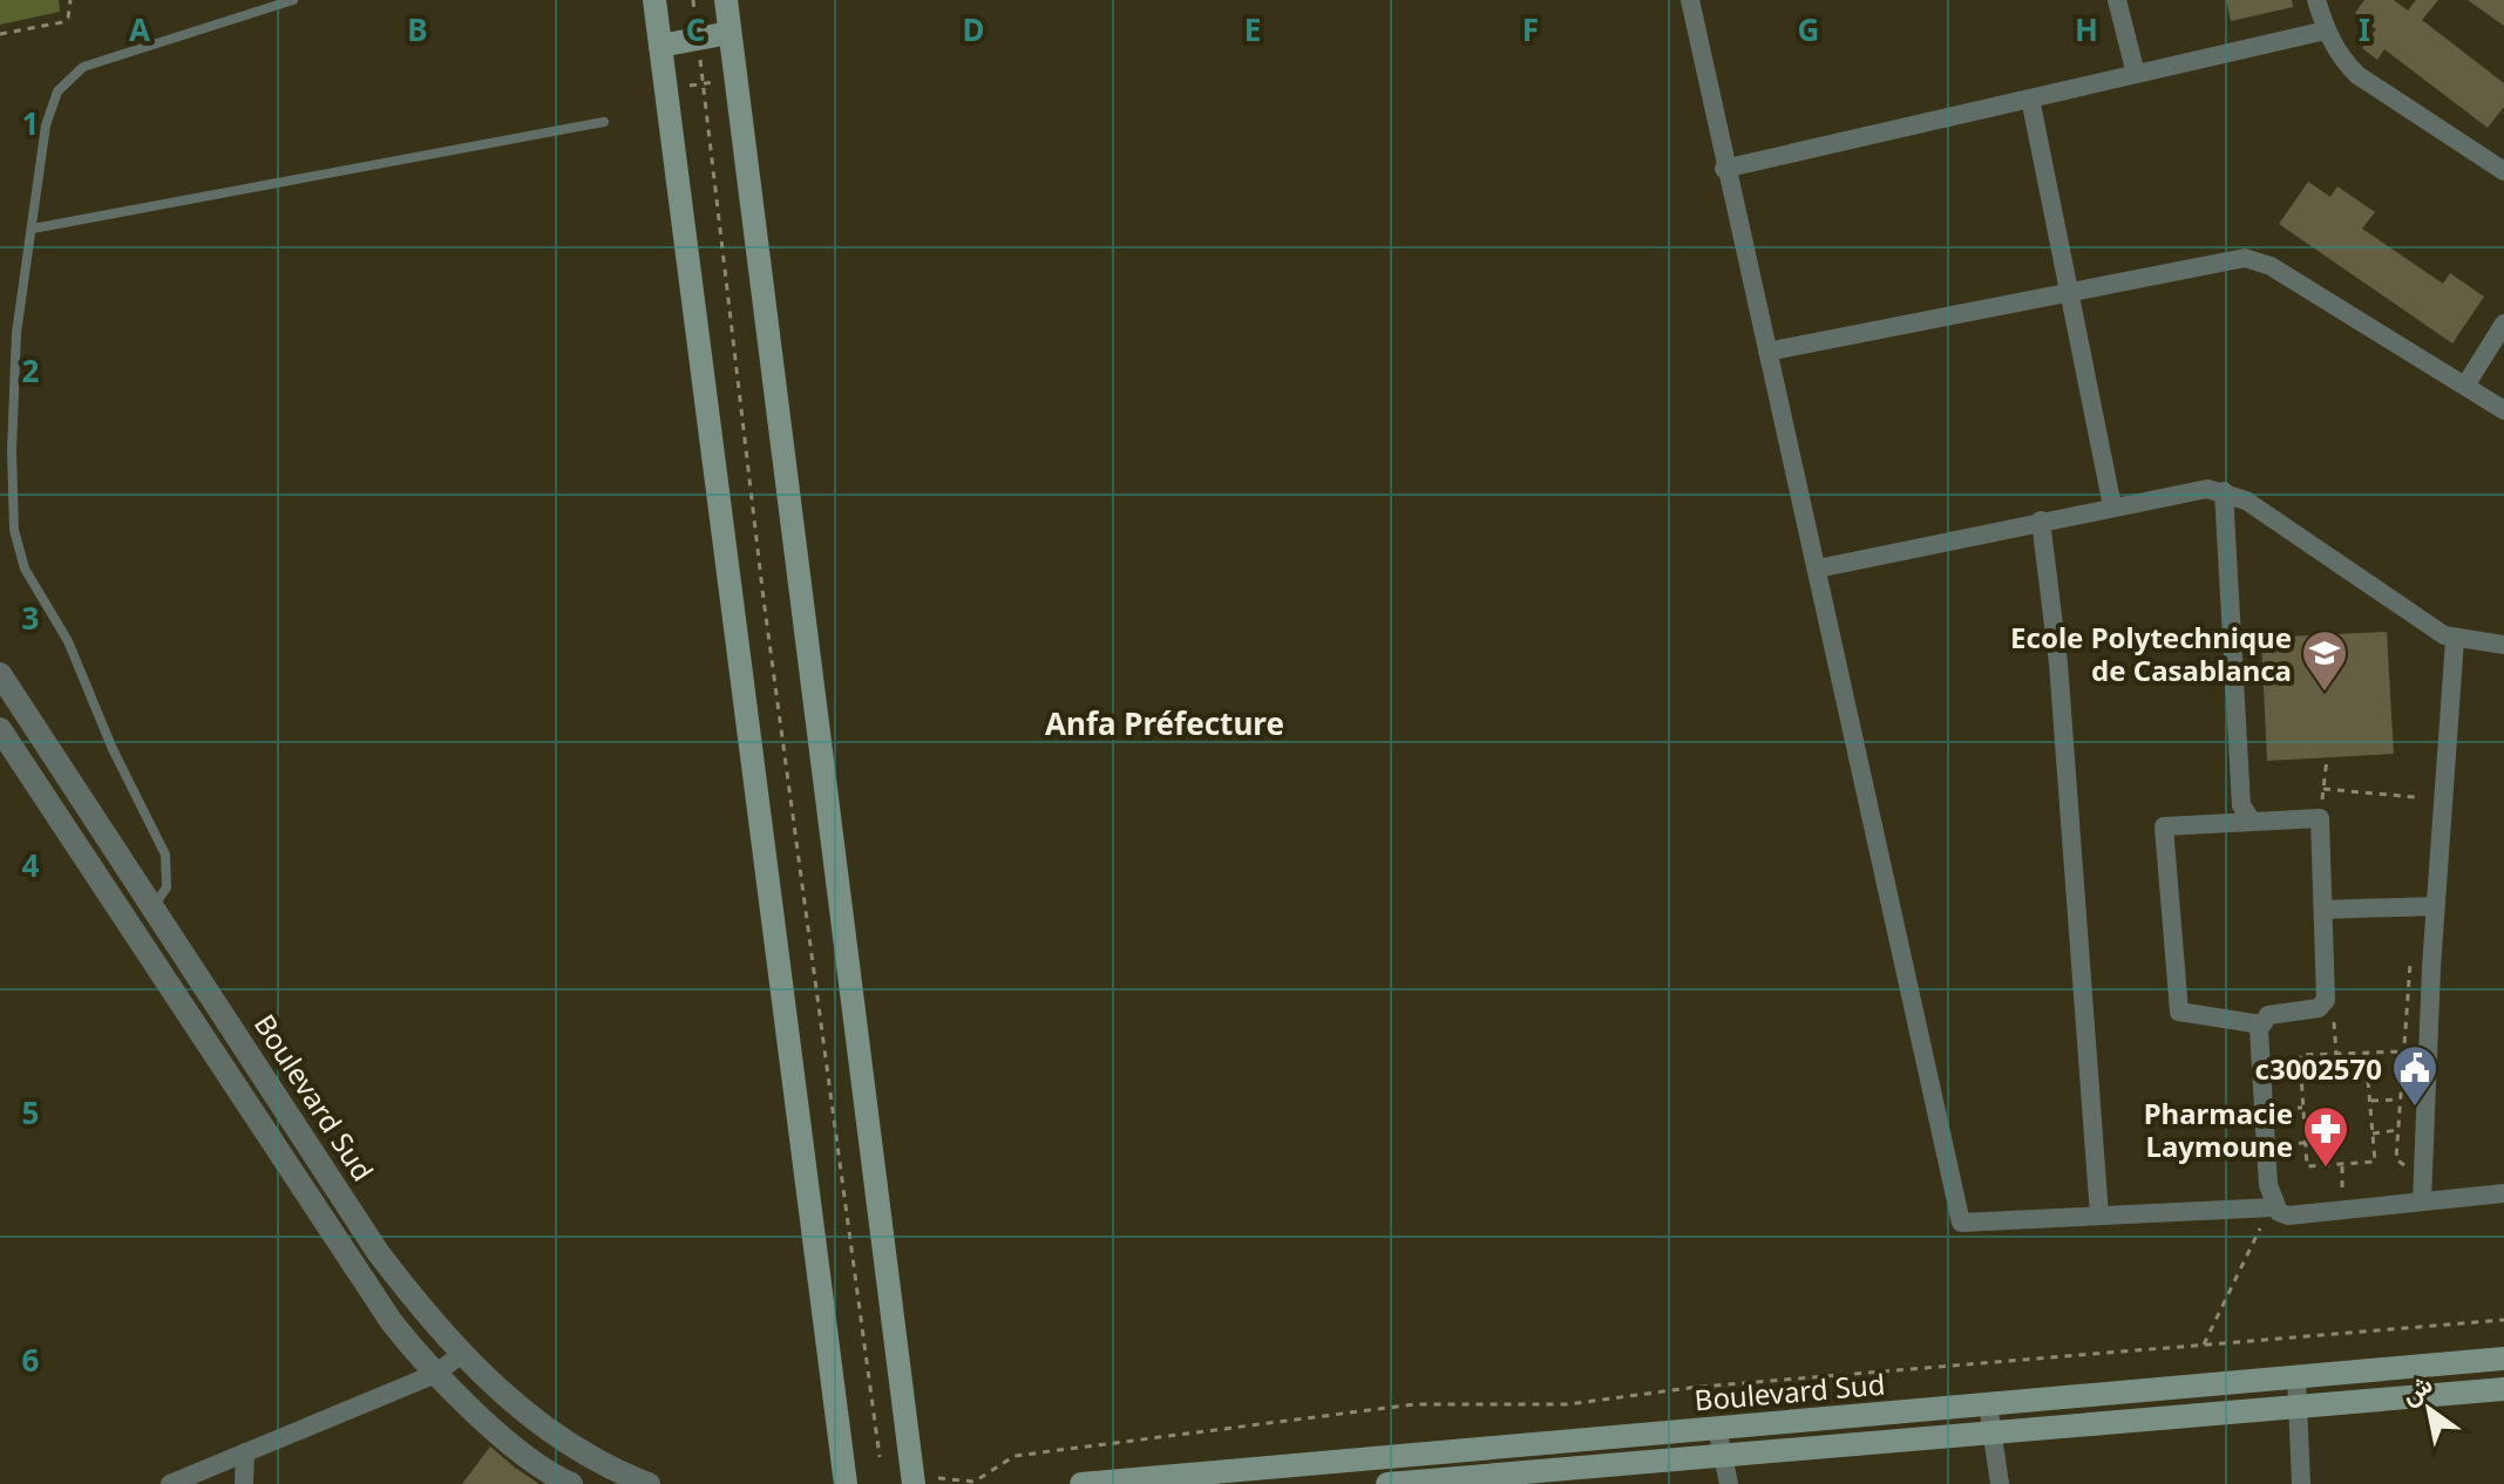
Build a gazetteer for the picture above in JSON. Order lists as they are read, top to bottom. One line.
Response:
{"streets":{"main road":["Boulevard Sud"]},"districts":["Anfa Préfecture"],"places":{"school or university":["Ecole Polytechnique de Casablanca"],"public building":["c3002570"],"pharmacy":["Pharmacie Laymoune"]},"north":"top left","grid":{"columns":["A","B","C","D","E","F","G","H","I"],"rows":["1","2","3","4","5","6"]}}
